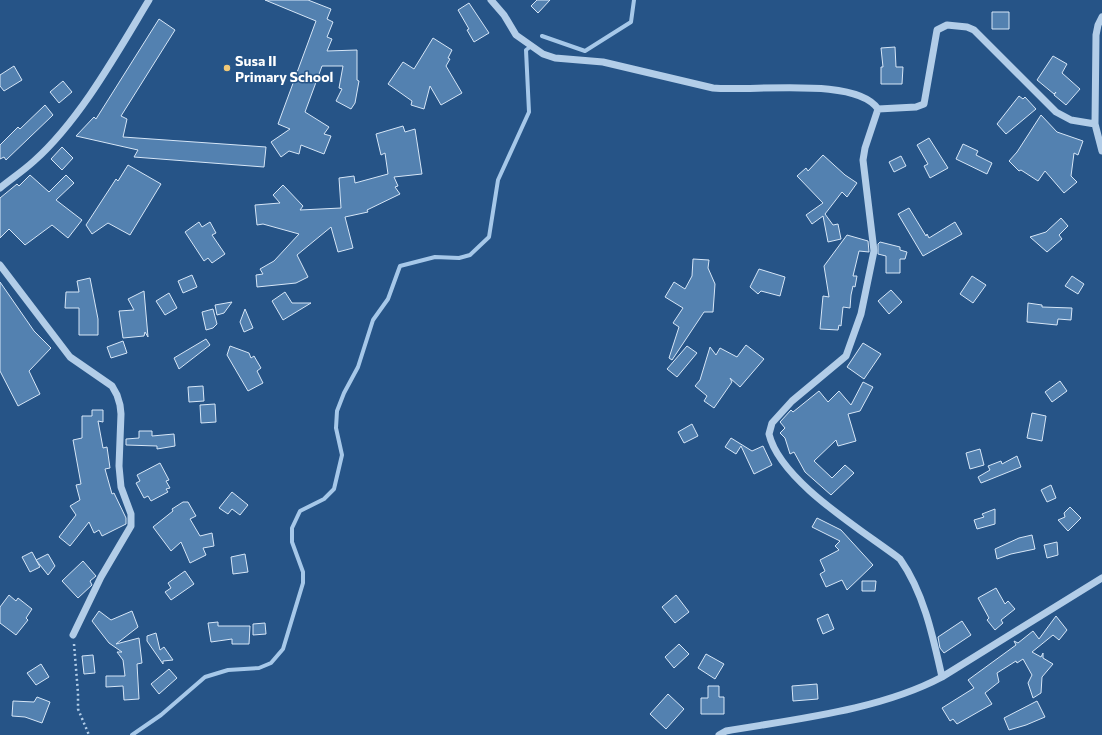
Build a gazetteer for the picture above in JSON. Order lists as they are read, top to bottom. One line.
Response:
{"places":["Susa II Primary School"]}
